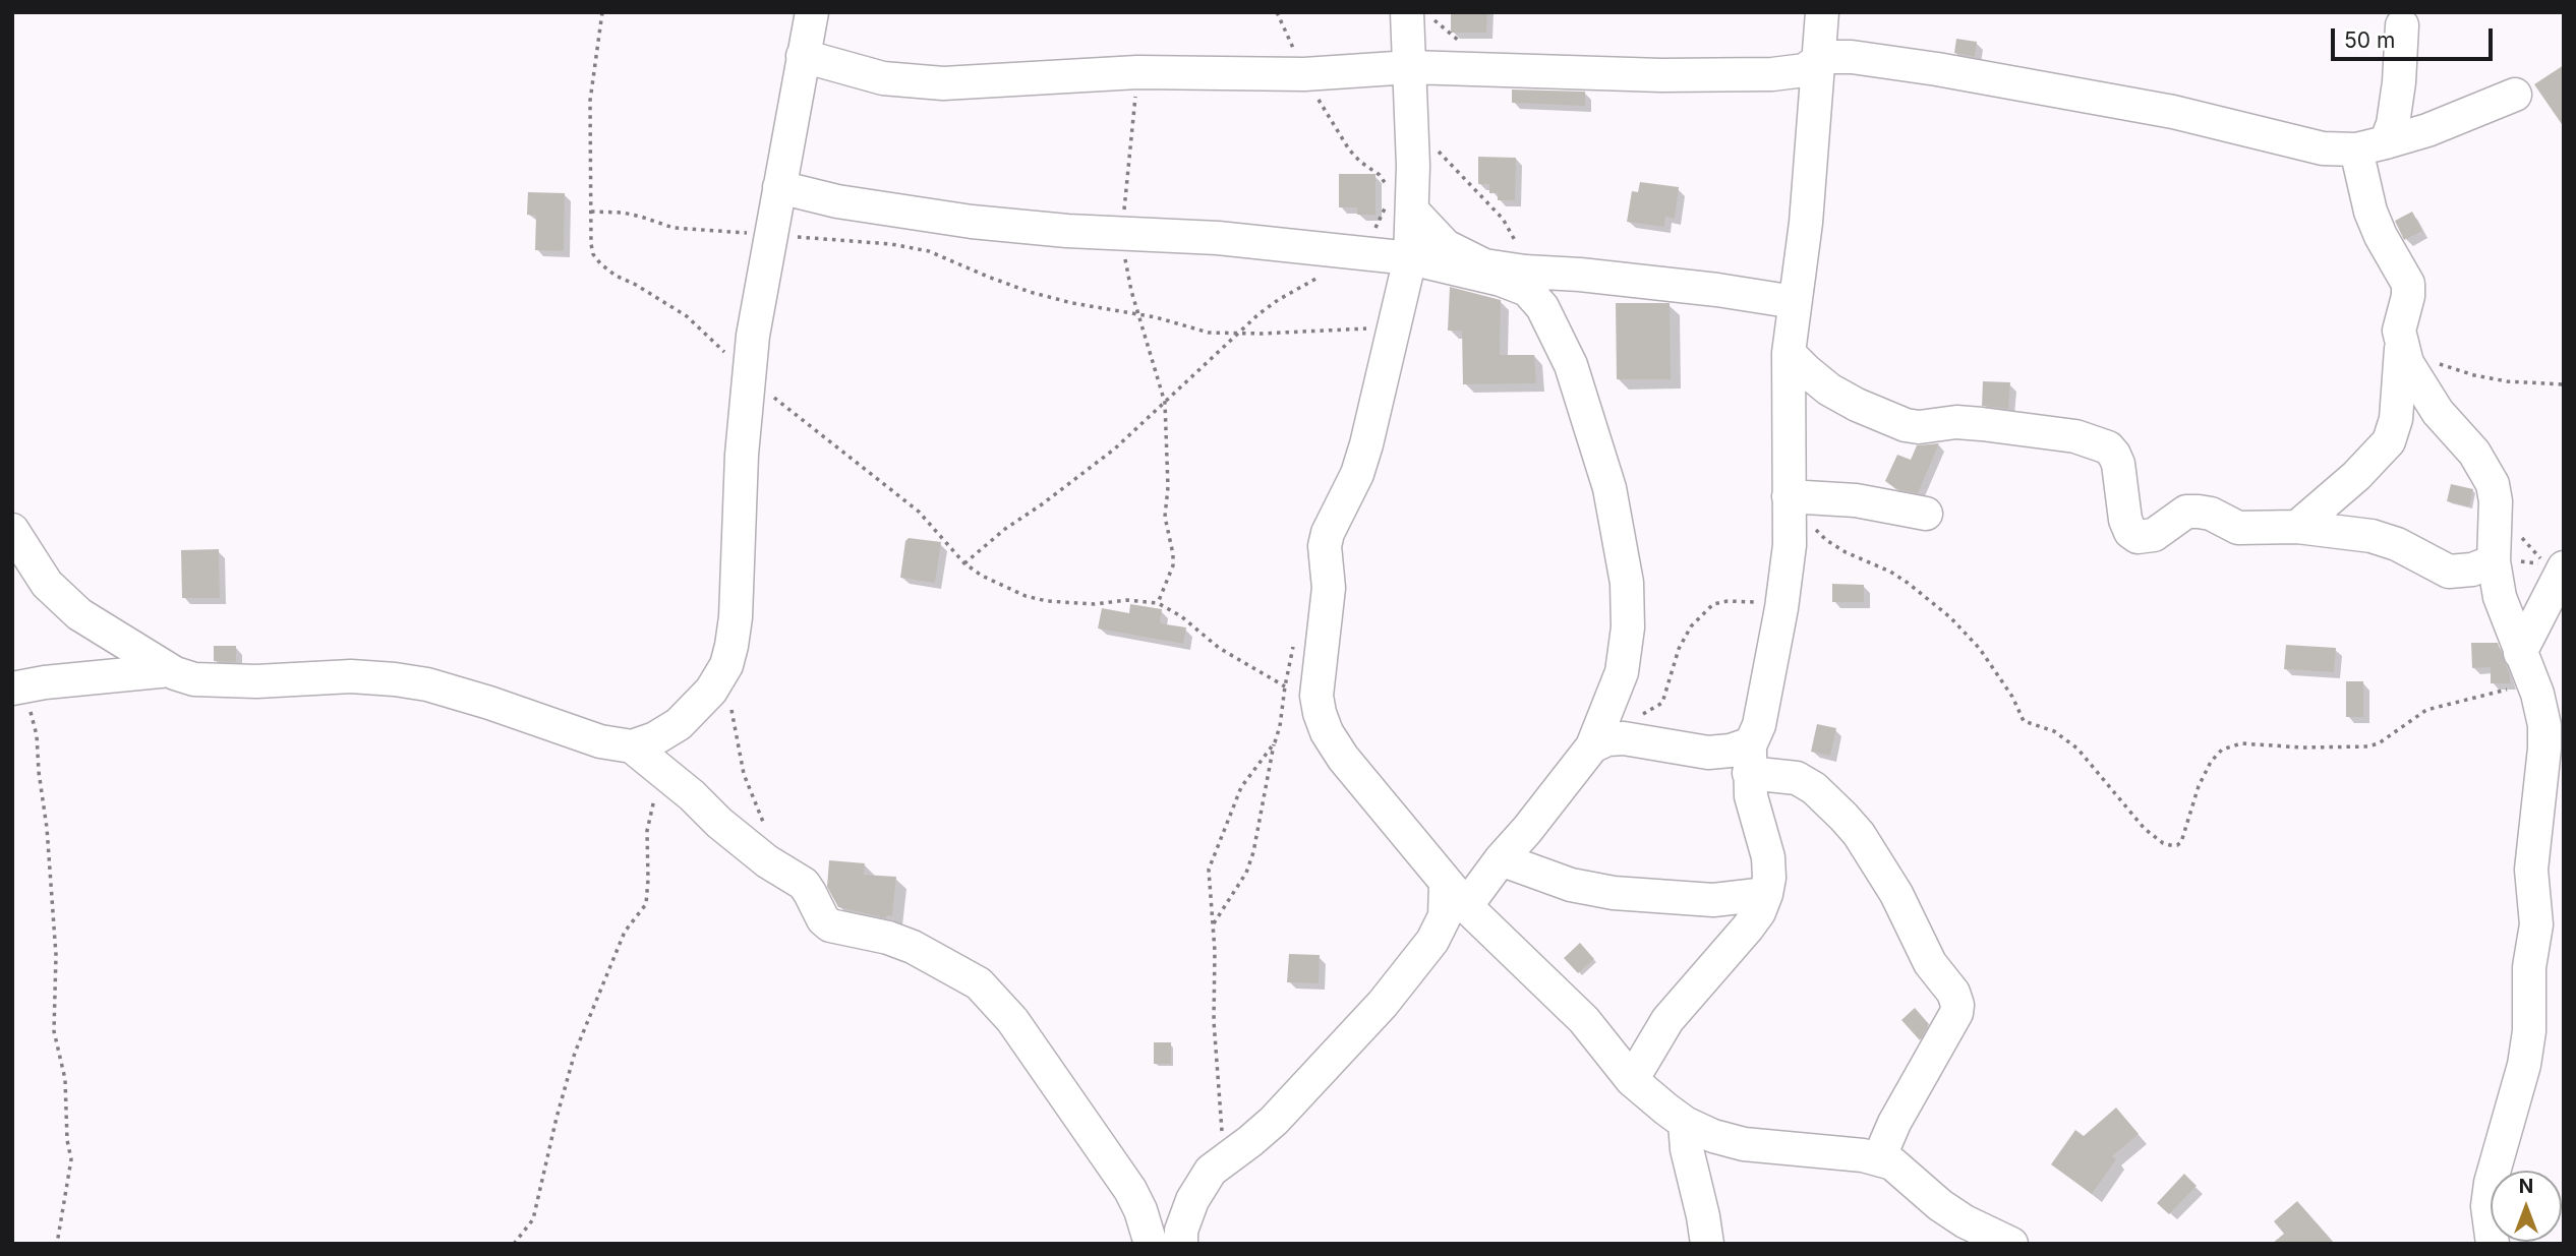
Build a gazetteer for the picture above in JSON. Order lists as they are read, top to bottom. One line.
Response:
{"scale_bar":"50 m","north":"top"}
